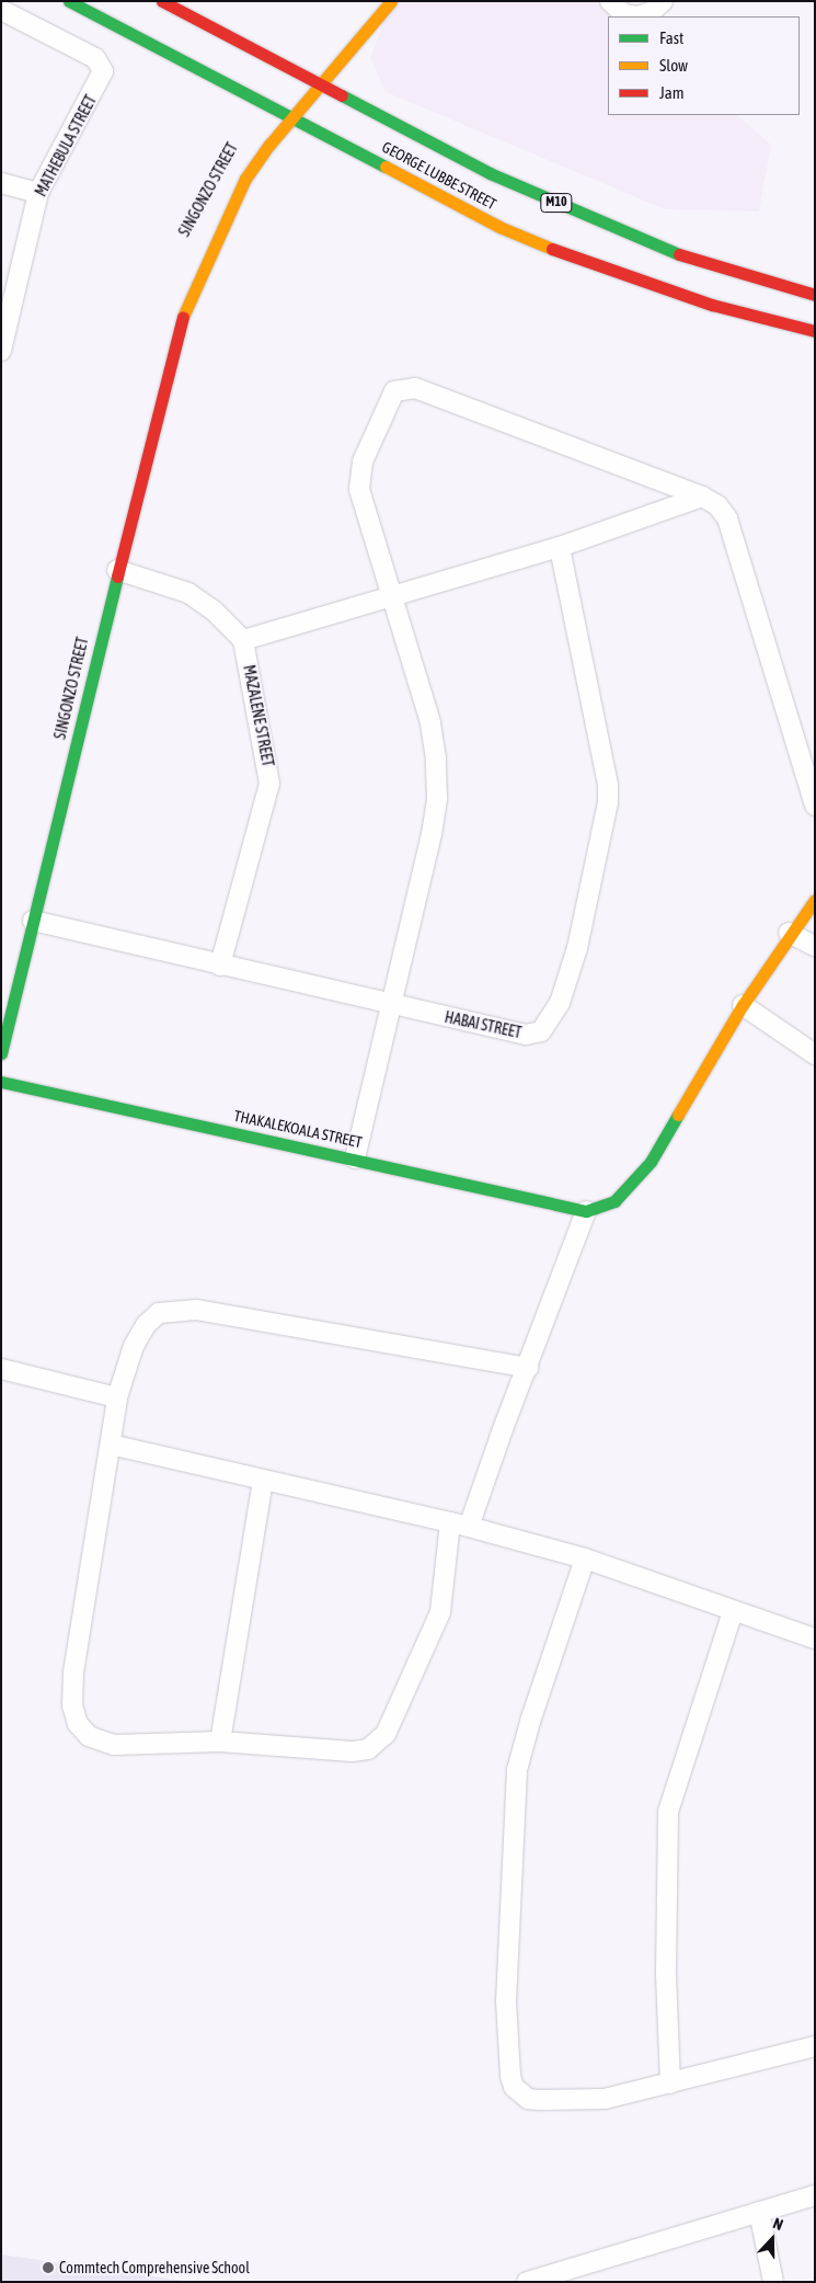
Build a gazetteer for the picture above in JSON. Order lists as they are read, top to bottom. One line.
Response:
{"streets":{"street":["MATHEBULA STREET","GEORGE LUBBE STREET","SINGONZO STREET","M10","MAZALENE STREET","HABAI STREET","THAKALEKOALA STREET"]},"crossings":[["GEORGE LUBBE STREET","SINGONZO STREET"],["SINGONZO STREET","HABAI STREET"],["MAZALENE STREET","HABAI STREET"]],"places":["Commtech Comprehensive School"],"legend":["Fast","Slow","Jam"],"north":"top"}
